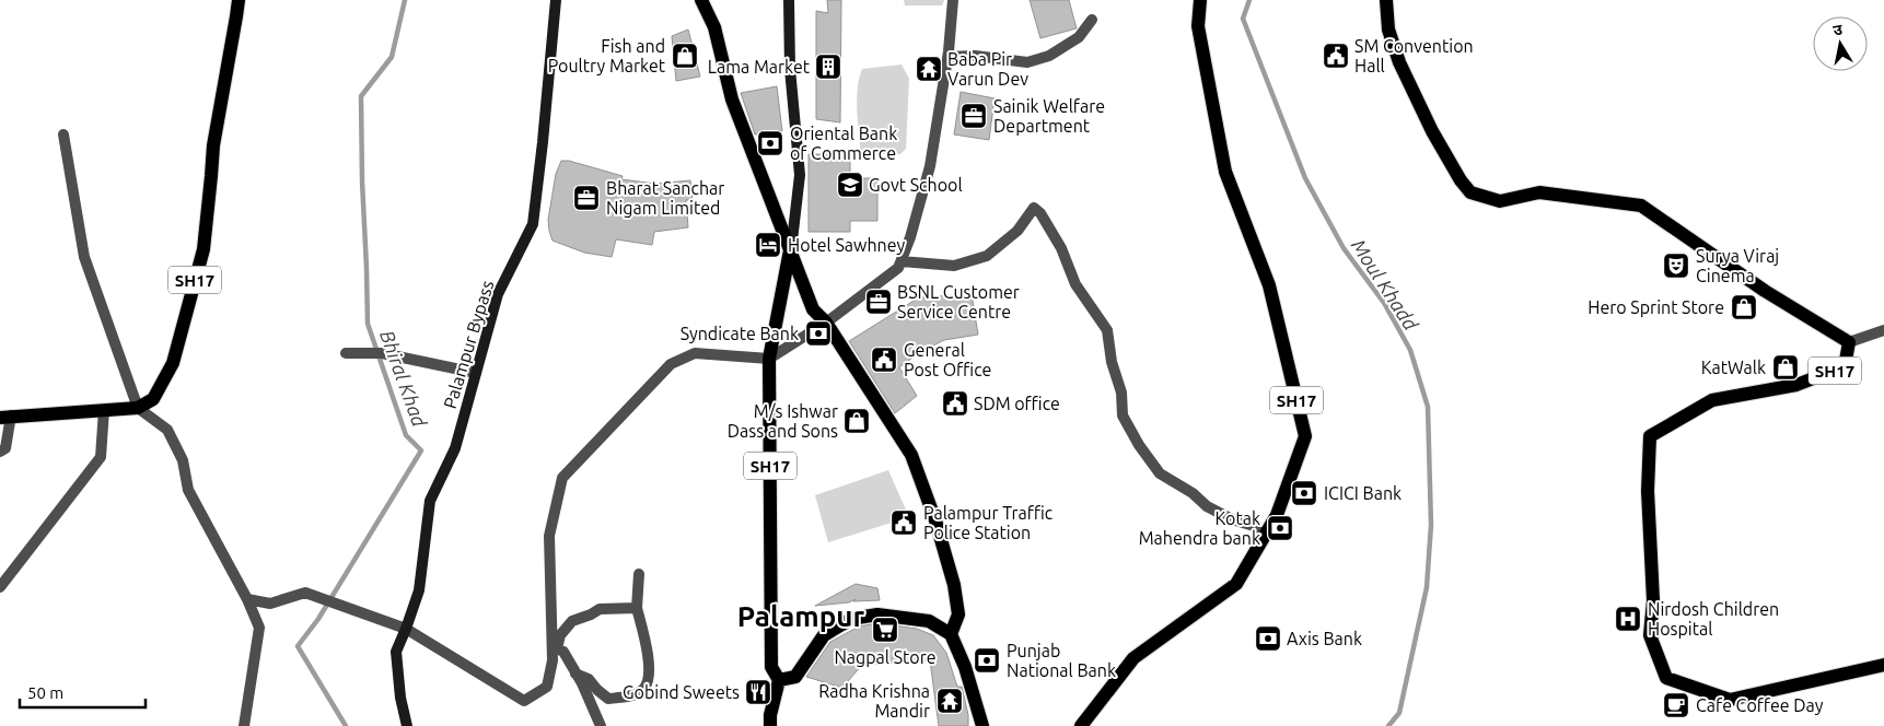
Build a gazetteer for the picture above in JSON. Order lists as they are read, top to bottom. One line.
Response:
{"streets":{"main road":["SH17"],"street":["Palampur Bypass"]},"districts":["Palampur"],"water":["Moul Khadd","Bhiral Khad"],"places":{"shop":["Fish and Poultry Market","Hero Sprint Store","KatWalk","M/s Ishwar Dass and Sons"],"public building":["SM Convention Hall","General Post Office","SDM office","Palampur Traffic Police Station"],"building":["Lama Market"],"temple":["Baba Pir Varun Dev","Radha Krishna Mandir"],"office":["Sainik Welfare Department","Bharat Sanchar Nigam Limited","BSNL Customer Service Centre"],"bank":["Oriental Bank of Commerce","Syndicate Bank","ICICI Bank","Kotak Mahendra bank","Axis Bank","Punjab National Bank"],"school or university":["Govt School"],"hotel":["Hotel Sawhney"],"theatre":["Surya Viraj Cinema"],"hospital":["Nirdosh Children Hospital"],"supermarket":["Nagpal Store"],"restaurant":["Gobind Sweets"],"cafe":["Cafe Coffee Day"]},"scale_bar":"50 m","north":"top"}
